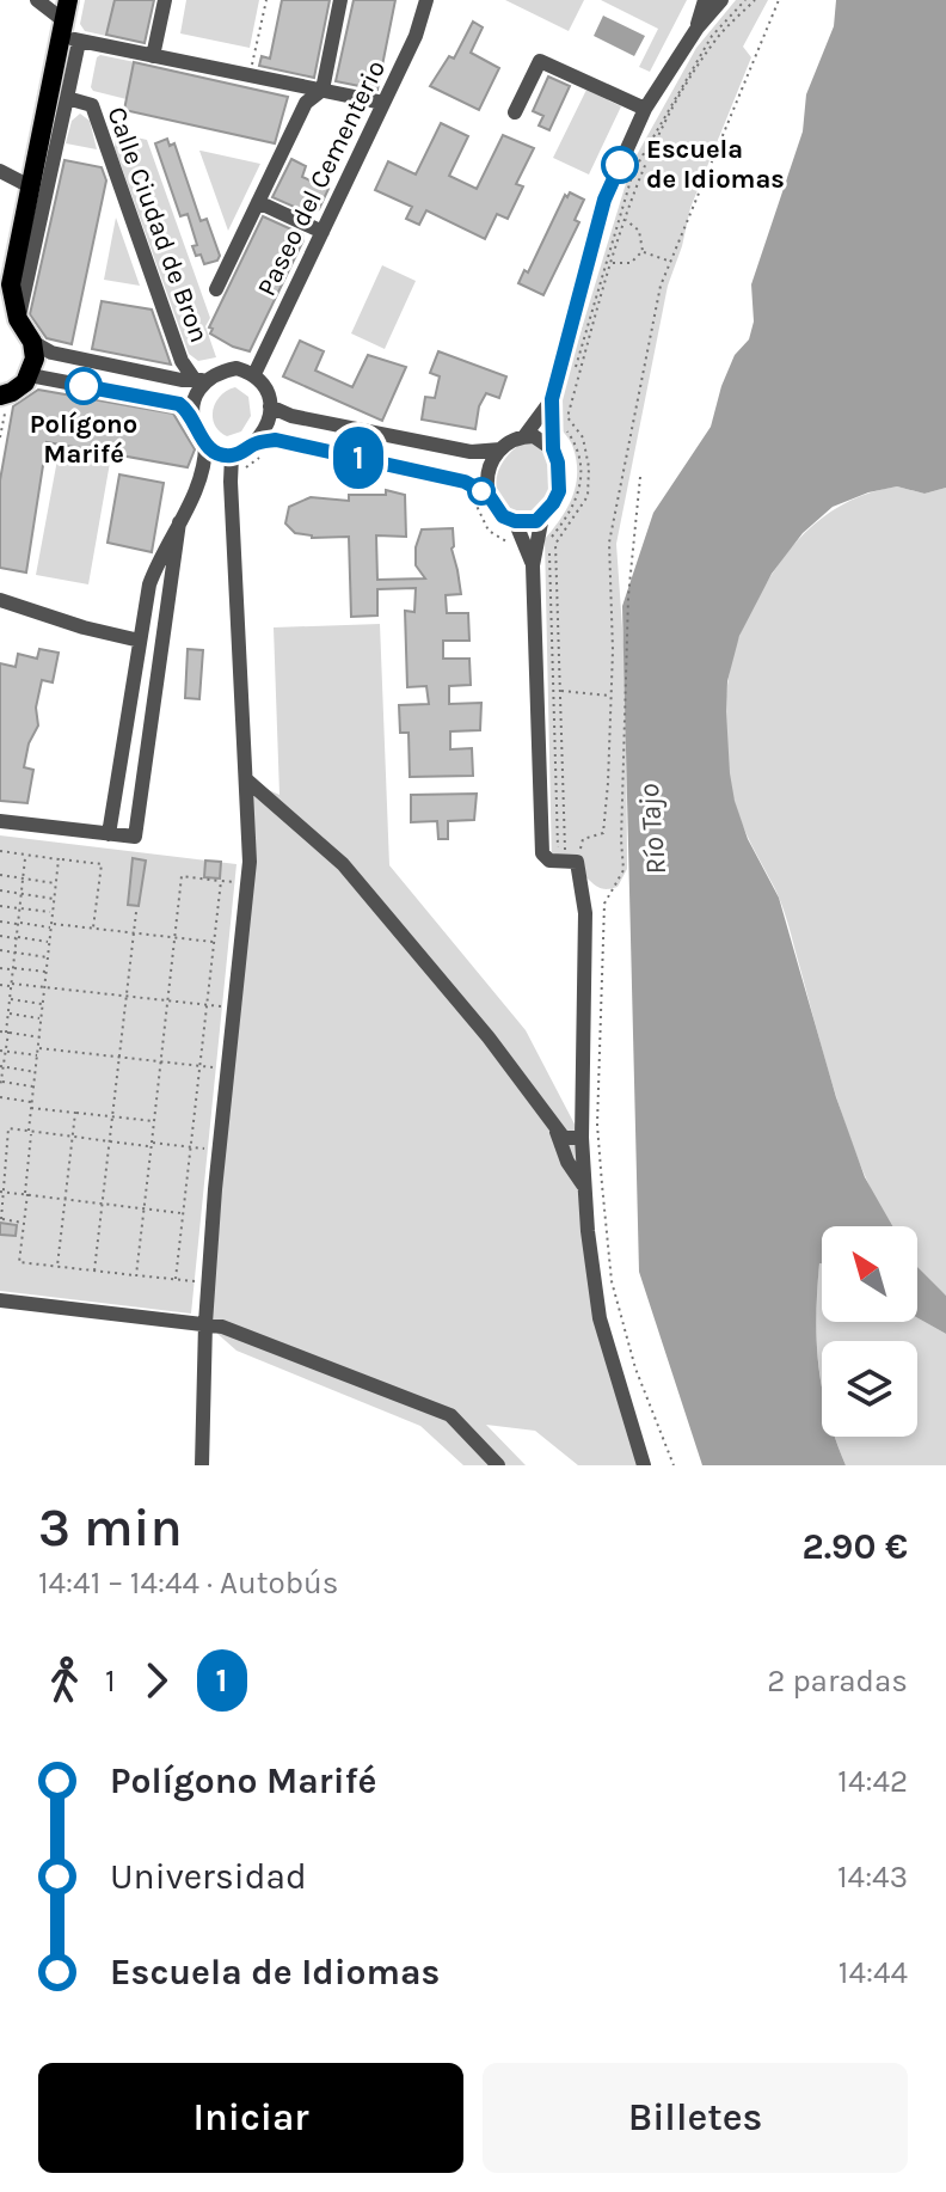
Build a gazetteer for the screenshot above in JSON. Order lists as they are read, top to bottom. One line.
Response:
{"streets":{"street":["Paseo del Cementerio","Calle Ciudad de Bron"]},"crossings":[["Paseo del Cementerio","Calle Ciudad de Bron"]],"water":["Río Tajo"],"places":["Escuela de Idiomas","Polígono Marifé"],"lines":["bus line 1"],"north":"top left","page":{"on_map":"1","heading":["3 min","14:41 – 14:44 · Autobús","2.90 €"],"legs":["1","1","2 paradas"],"list":[{"name":"Polígono Marifé","value":"14:42"},{"name":"Universidad","value":"14:43"},{"name":"Escuela de Idiomas","value":"14:44"}],"buttons":["Iniciar","Billetes"]}}
